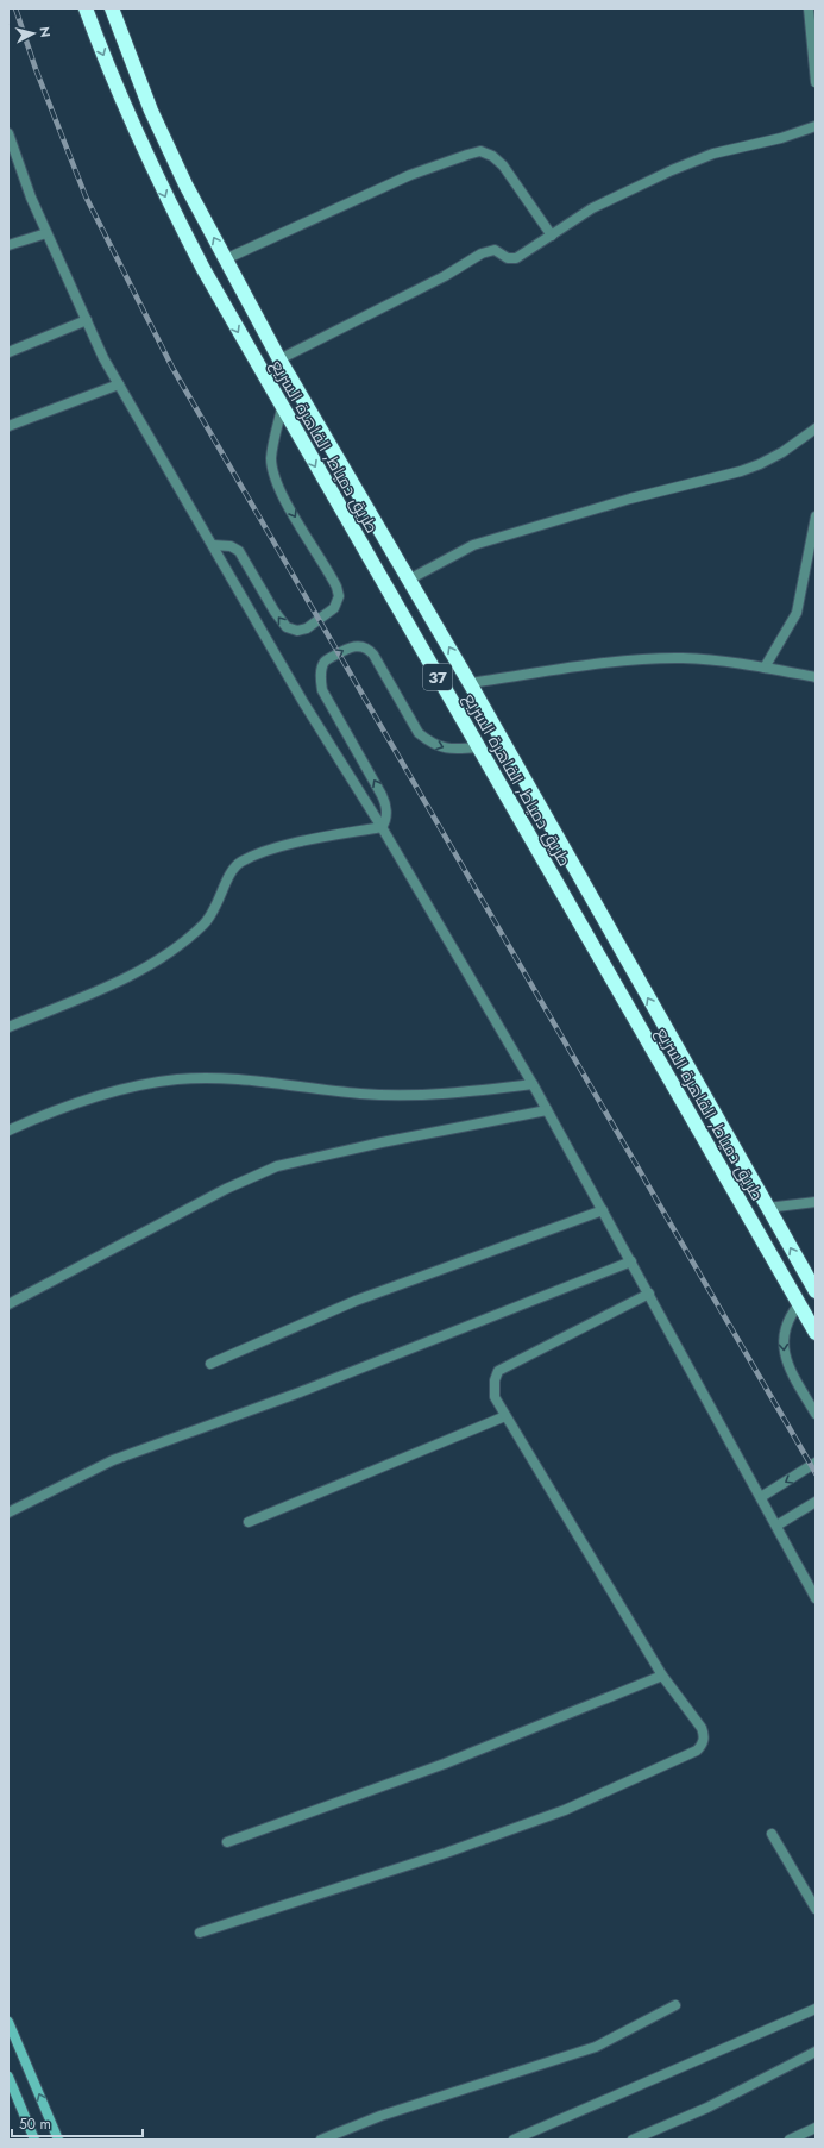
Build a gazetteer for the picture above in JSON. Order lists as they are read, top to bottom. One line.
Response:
{"streets":{"highway":["طريق دمياط, القاهرة السريع","37"]},"scale_bar":"50 m","north":"right"}
